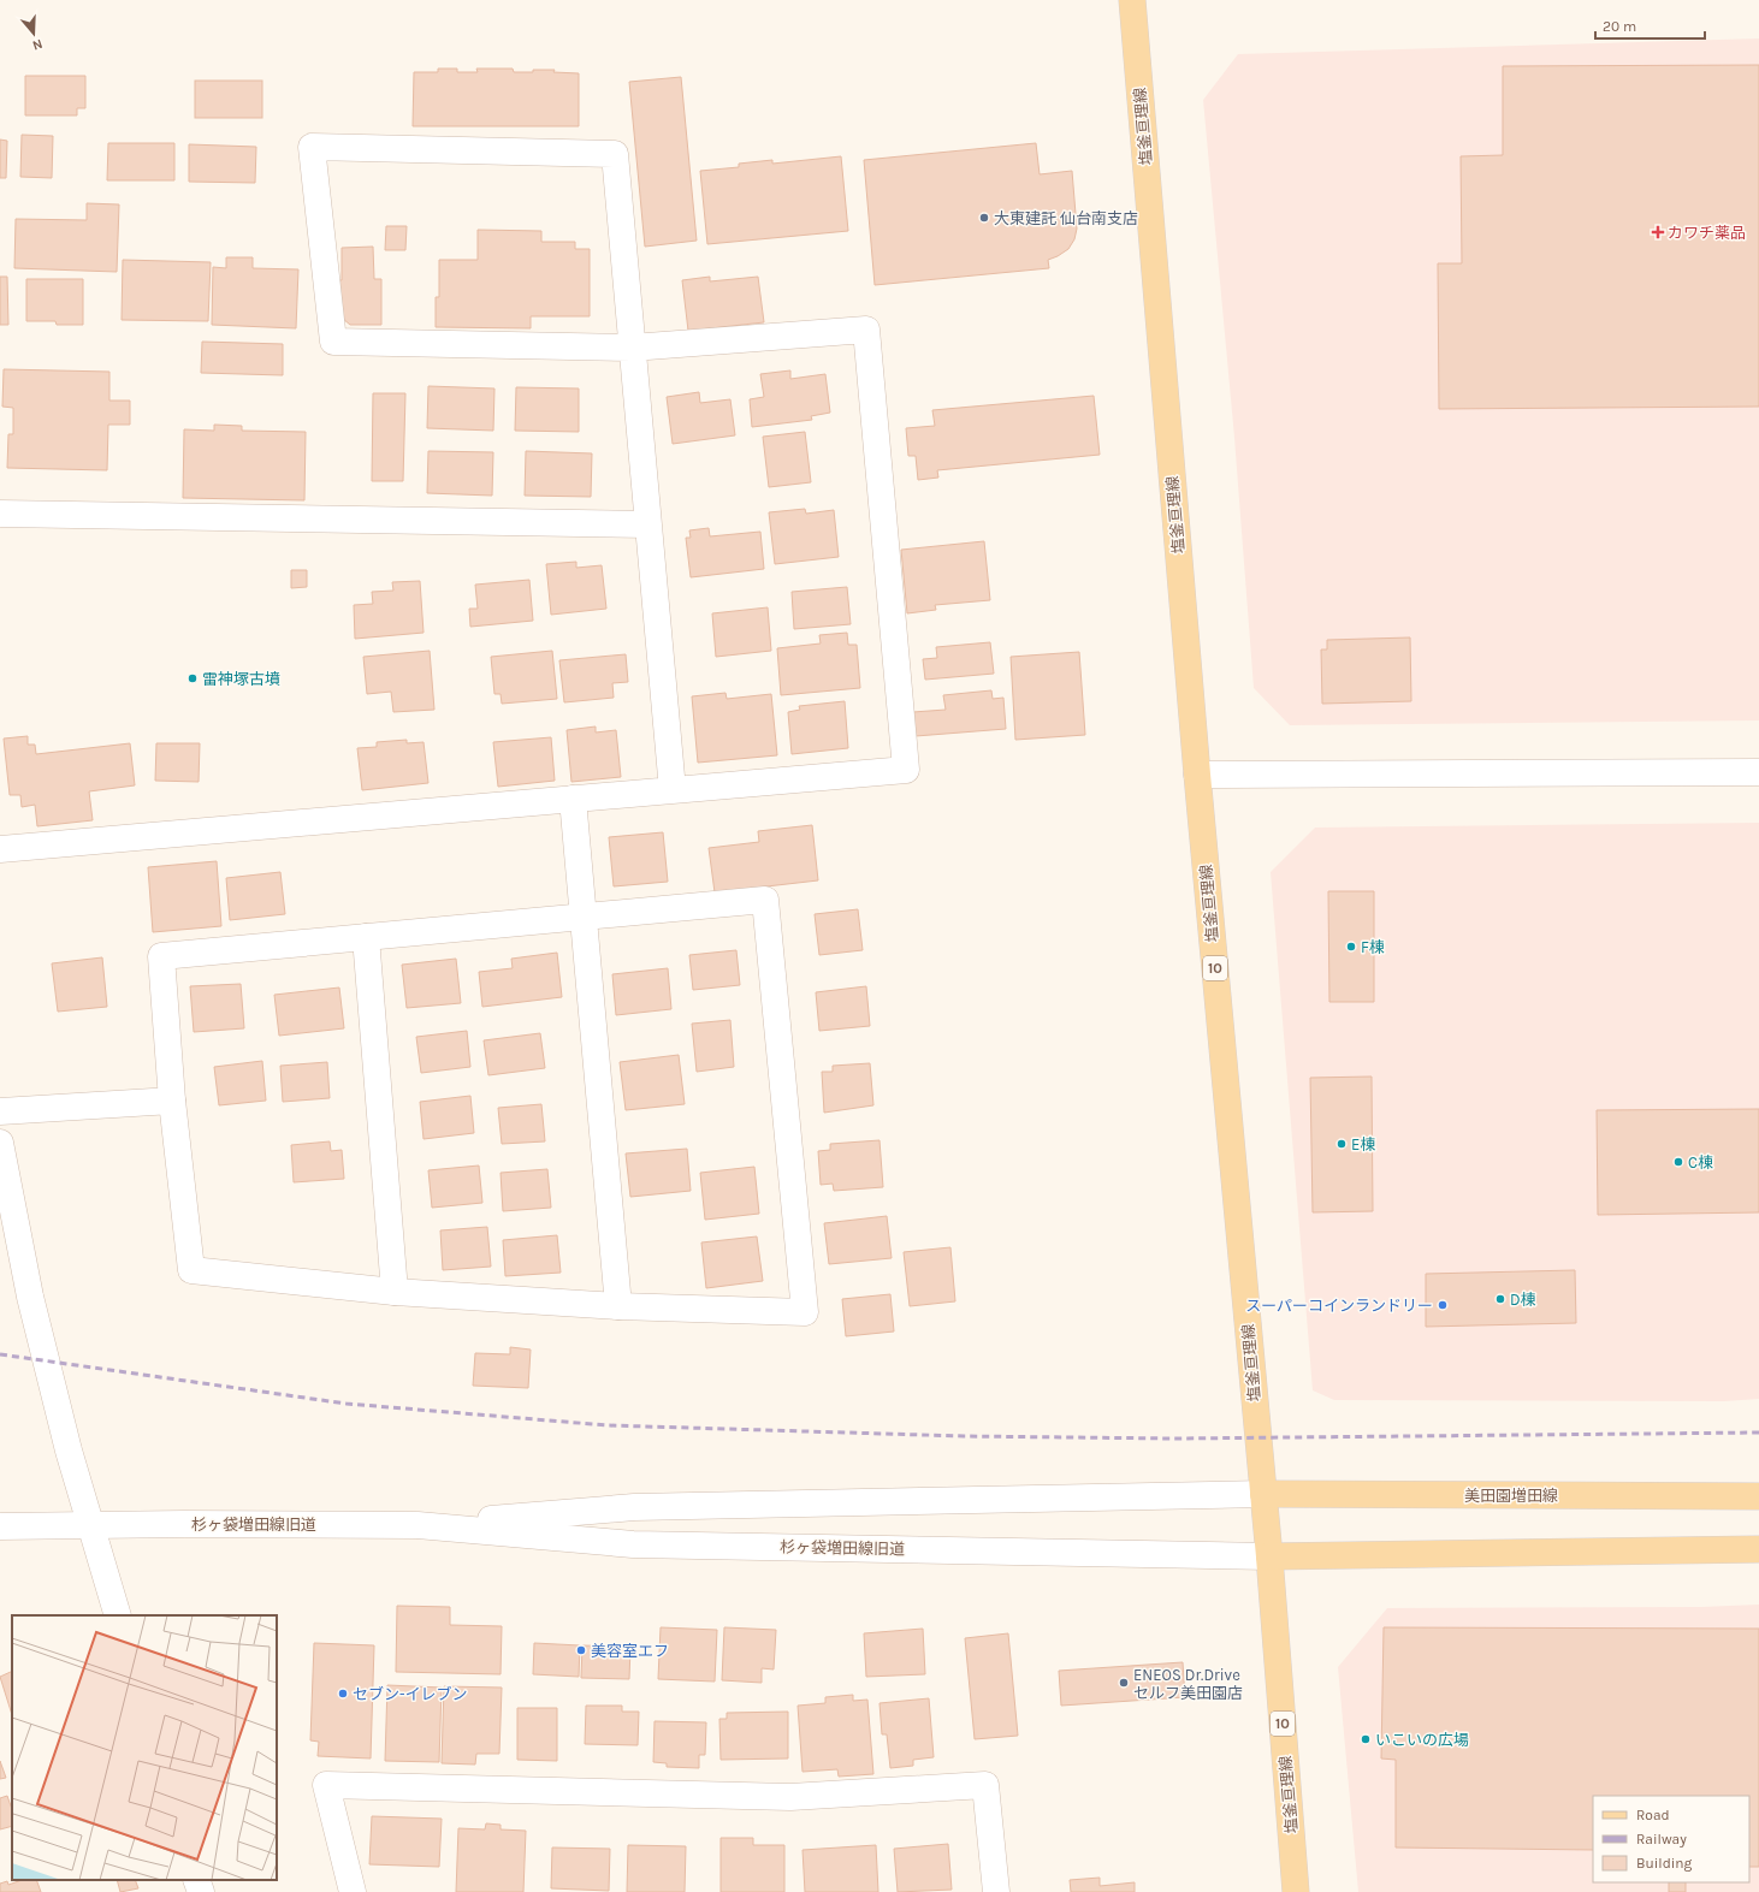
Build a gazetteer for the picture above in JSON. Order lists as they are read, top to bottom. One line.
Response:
{"streets":{"main road":["塩釜亘理線","10","美田園増田線"],"street":["杉ヶ袋増田線旧道"]},"crossings":[["塩釜亘理線","美田園増田線"],["塩釜亘理線","杉ヶ袋増田線旧道"],["美田園増田線","杉ヶ袋増田線旧道"]],"places":{"other":["大東建託 仙台南支店","雷神塚古墳","F棟","E棟","C棟","D棟","スーパーコインランドリー","美容室エフ","ENEOS Dr.Drive セルフ美田園店","セブン-イレブン","いこいの広場"],"health":["カワチ薬品"]},"legend":["Road","Railway","Building"],"scale_bar":"20 m","north":"bottom"}
